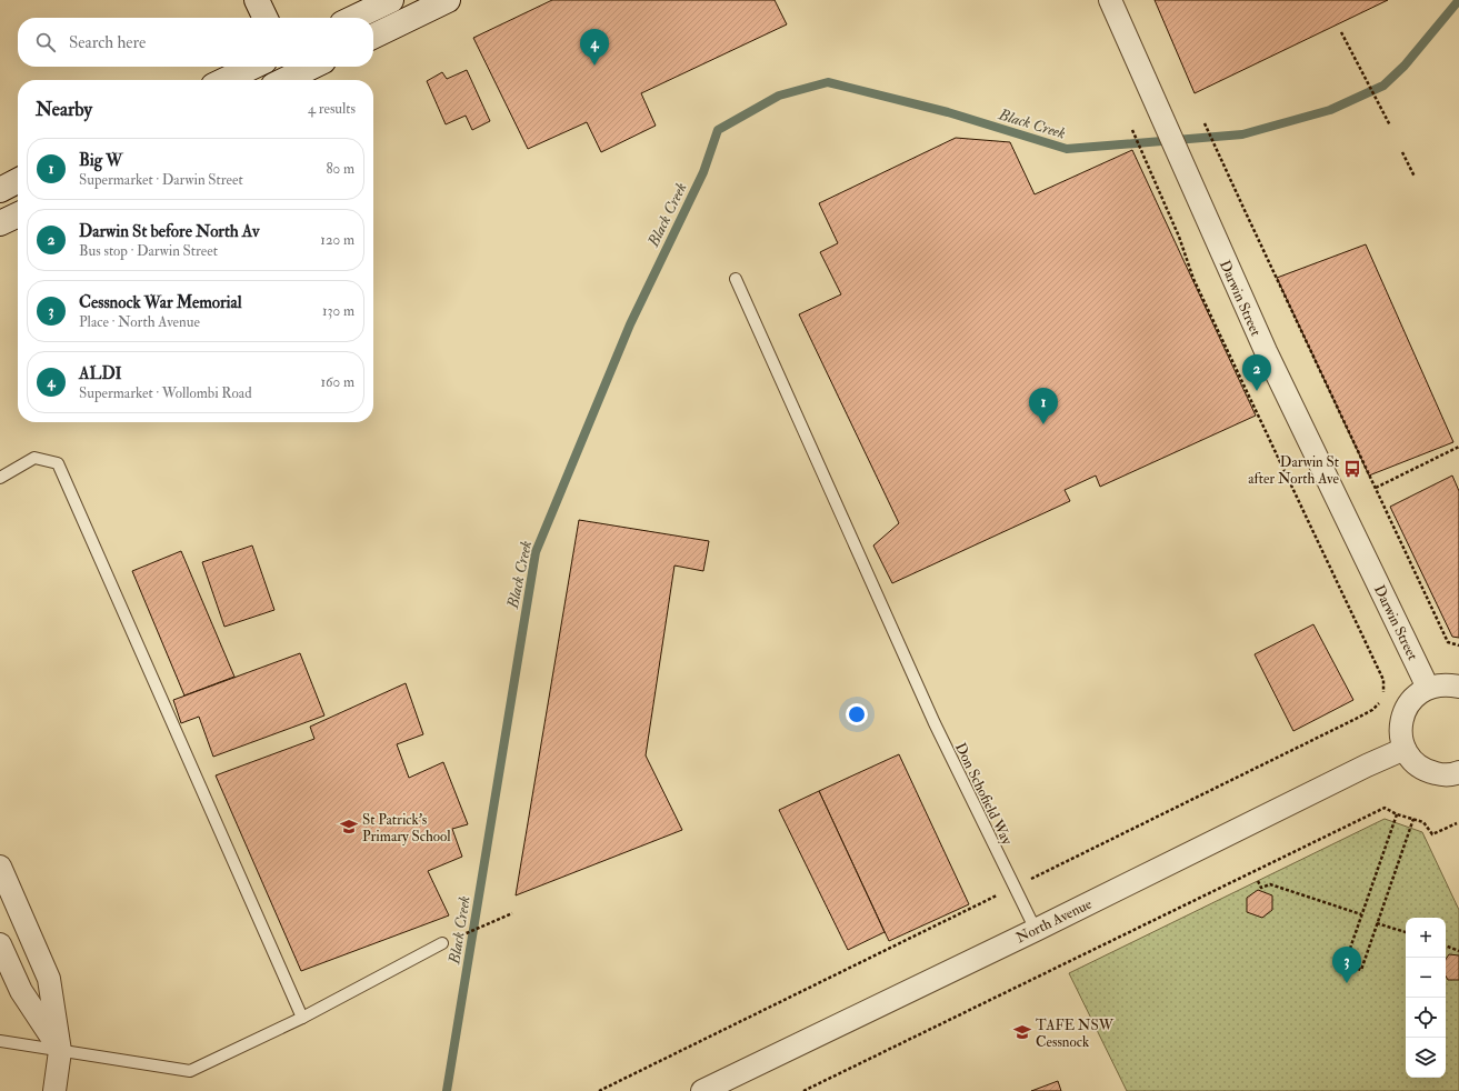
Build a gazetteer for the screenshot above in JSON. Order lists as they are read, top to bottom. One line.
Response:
{"streets":{"street":["Darwin Street","North Avenue"],"lane":["Don Schofield Way"]},"crossings":[["Don Schofield Way","North Avenue"]],"water":["Black Creek"],"places":{"bus stop":["Darwin St after North Ave"],"school or university":["St Patrick's Primary School","TAFE NSW Cessnock"]},"page":{"search":"Search here","pins":["4","2","1","3"],"heading":["Nearby","4 results"],"list":[{"mark":"1","name":"Big W","note":"Supermarket · Darwin Street","value":"80 m"},{"mark":"2","name":"Darwin St before North Av","note":"Bus stop · Darwin Street","value":"120 m"},{"mark":"3","name":"Cessnock War Memorial","note":"Place · North Avenue","value":"130 m"},{"mark":"4","name":"ALDI","note":"Supermarket · Wollombi Road","value":"160 m"}],"map_buttons":["+","−"]}}
